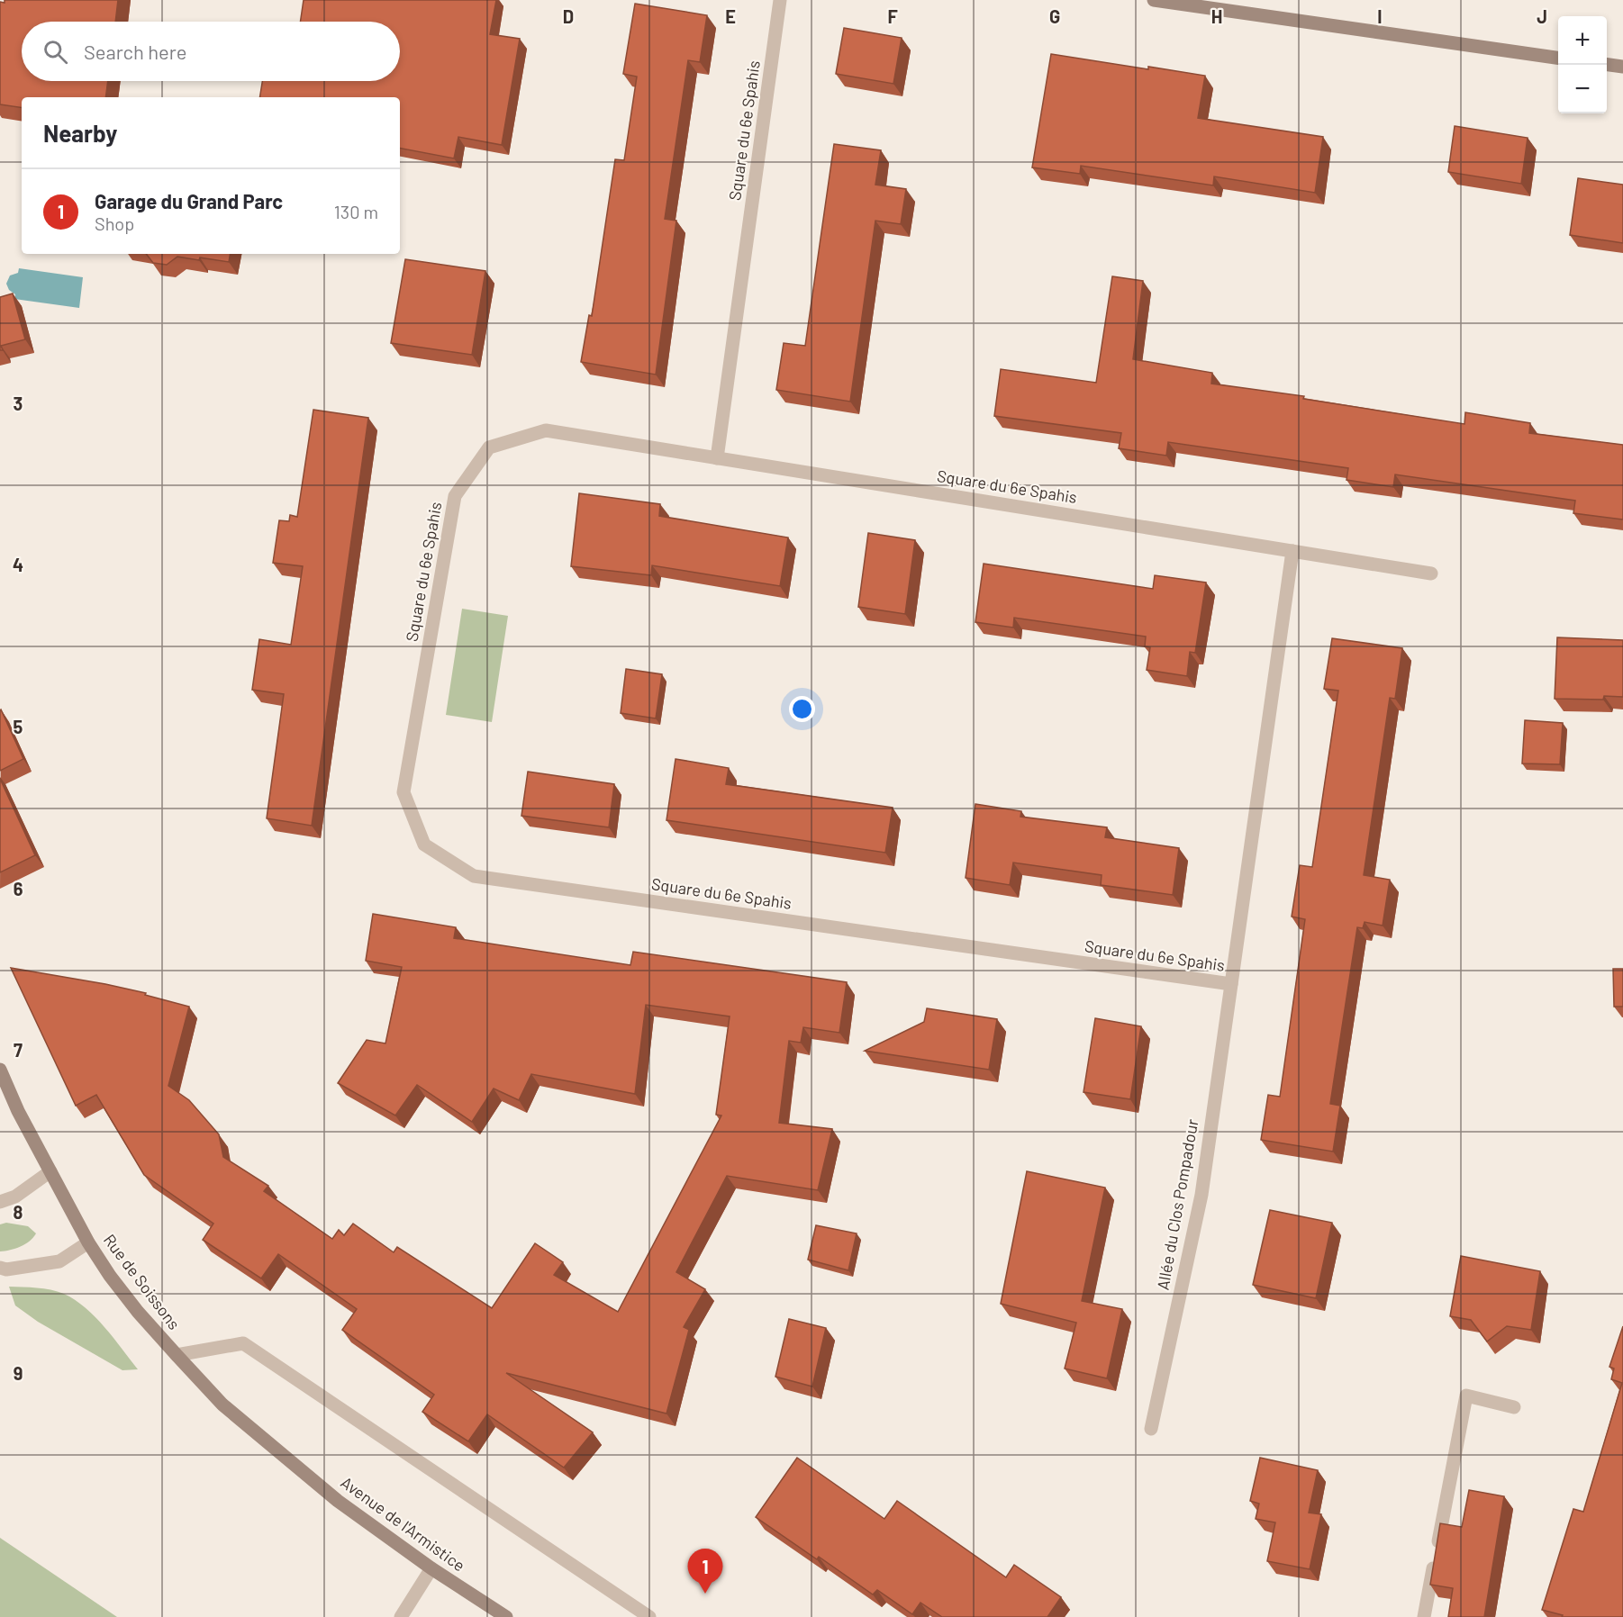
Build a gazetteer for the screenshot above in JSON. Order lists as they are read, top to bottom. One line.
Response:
{"streets":{"main road":["Rue de Soissons","Avenue de l'Armistice"],"street":["Square du 6e Spahis","Allée du Clos Pompadour"]},"crossings":[["Square du 6e Spahis","Allée du Clos Pompadour"],["Rue de Soissons","Avenue de l'Armistice"]],"page":{"map_buttons":["+","−"],"search":"Search here","heading":"Nearby","list":[{"mark":"1","name":"Garage du Grand Parc","note":"Shop","value":"130 m"}],"pins":"1"},"grid":{"columns":["D","E","F","G","H","I","J"],"rows":["3","4","5","6","7","8","9"]}}
